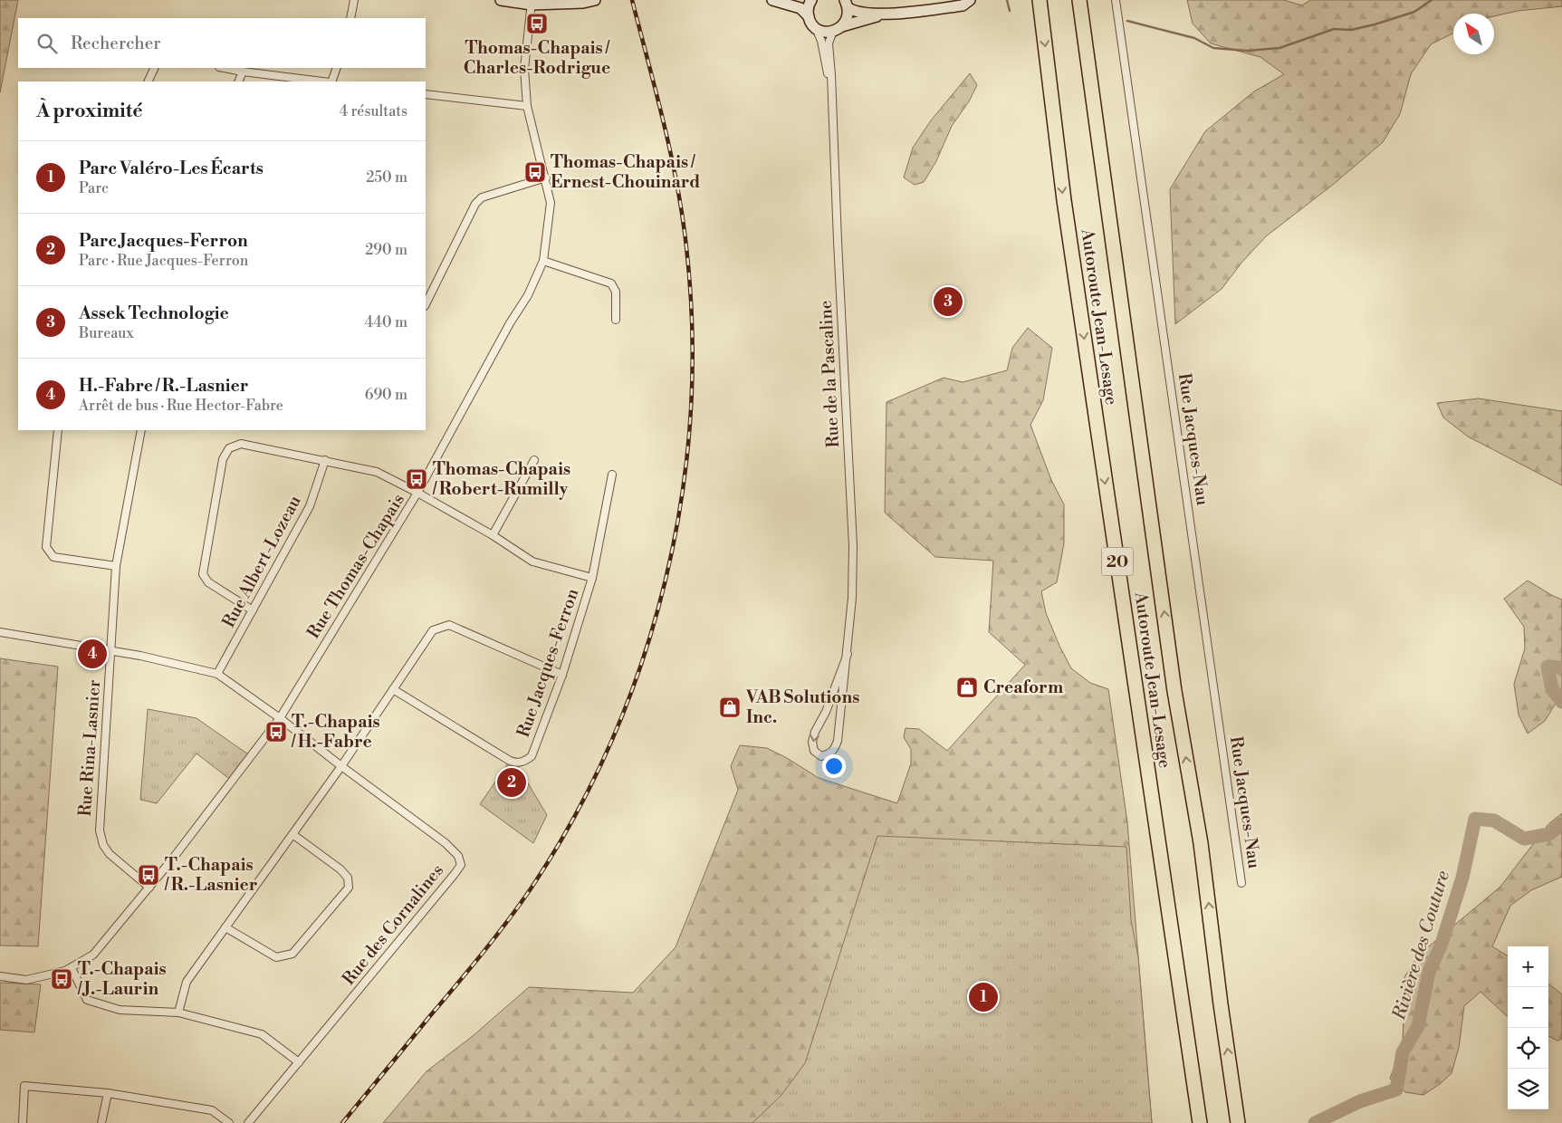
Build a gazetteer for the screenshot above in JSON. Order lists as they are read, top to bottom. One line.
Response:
{"streets":{"highway":["Autoroute Jean-Lesage","20"],"street":["Rue de la Pascaline","Rue Jacques-Nau","Rue Albert-Lozeau","Rue Thomas-Chapais","Rue Jacques-Ferron","Rue Rina-Lasnier","Rue des Cornalines"]},"crossings":[["Rue Thomas-Chapais","Rue Rina-Lasnier"]],"water":["Rivière des Couture"],"places":{"bus stop":["Thomas-Chapais / Charles-Rodrigue","Thomas-Chapais / Ernest-Chouinard","Thomas-Chapais / Robert-Rumilly","T.-Chapais / H.-Fabre","T.-Chapais / R.-Lasnier","T.-Chapais / J.-Laurin"],"shop":["Creaform","VAB Solutions Inc."]},"north":"top left","page":{"search":"Rechercher","heading":["À proximité","4 résultats"],"list":[{"mark":"1","name":"Parc Valéro-Les Écarts","note":"Parc","value":"250 m"},{"mark":"2","name":"Parc Jacques-Ferron","note":"Parc · Rue Jacques-Ferron","value":"290 m"},{"mark":"3","name":"Assek Technologie","note":"Bureaux","value":"440 m"},{"mark":"4","name":"H.-Fabre / R.-Lasnier","note":"Arrêt de bus · Rue Hector-Fabre","value":"690 m"}],"pins":["3","4","2","1"],"map_buttons":["+","−"]}}
